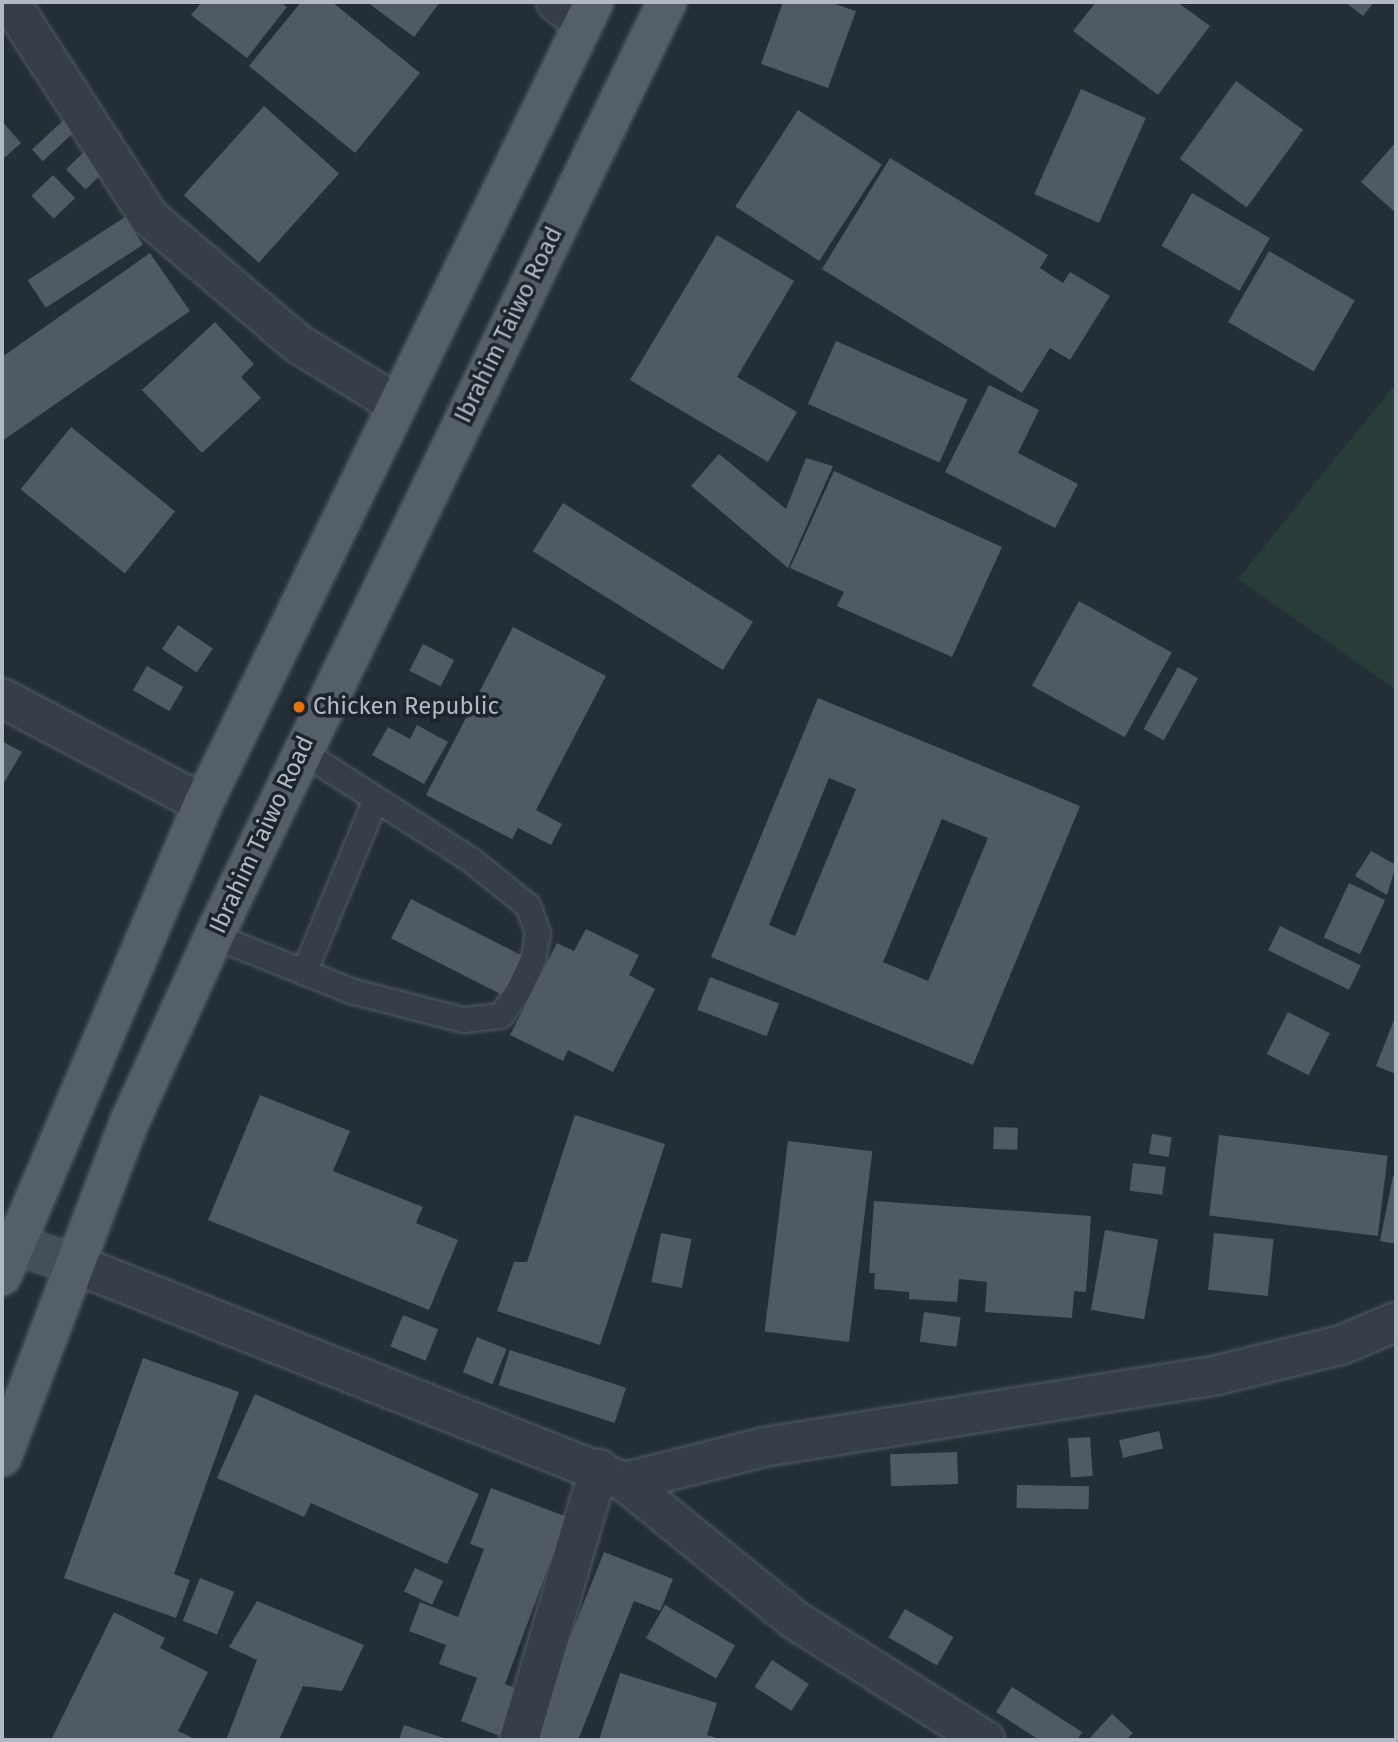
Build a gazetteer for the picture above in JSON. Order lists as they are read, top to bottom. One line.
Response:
{"streets":{"main road":["Ibrahim Taiwo Road"]},"places":["Chicken Republic"]}
